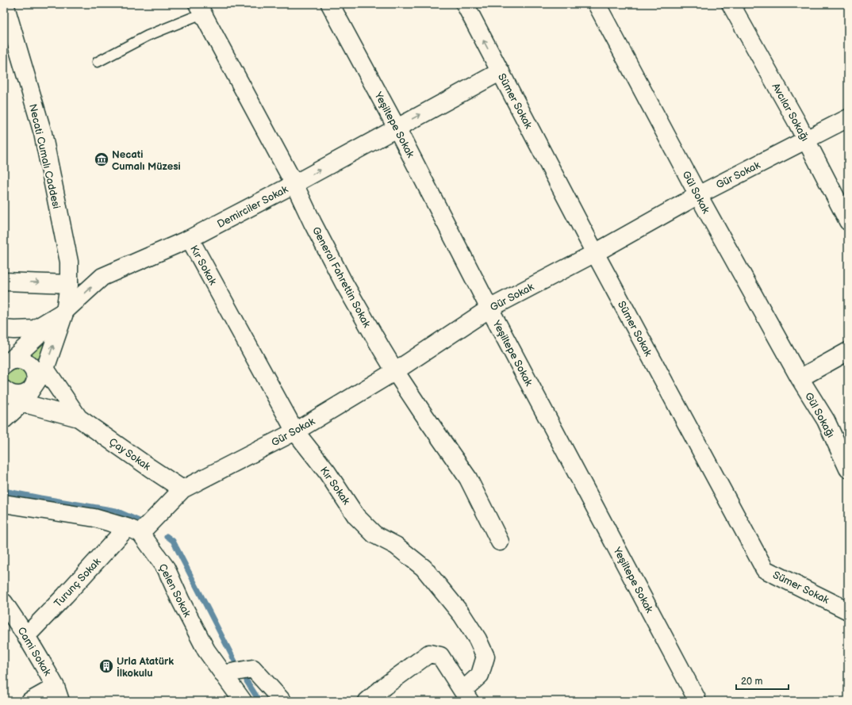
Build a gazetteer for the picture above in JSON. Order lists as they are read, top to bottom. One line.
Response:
{"streets":{"street":["Sümer Sokak","Avcılar Sokağı","Yeşiltepe Sokak","Necati Cumalı Caddesi","Gür Sokak","Gül Sokak","Demirciler Sokak","Kır Sokak","General Fahrettin Sokak","Gül Sokağı","Çay Sokak","Turunç Sokak","Çelen Sokak","Cami Sokak"]},"crossings":[["Sümer Sokak","Gür Sokak"],["Sümer Sokak","Demirciler Sokak"],["Avcılar Sokağı","Gür Sokak"],["Yeşiltepe Sokak","Gür Sokak"],["Yeşiltepe Sokak","Demirciler Sokak"],["Necati Cumalı Caddesi","Demirciler Sokak"],["Necati Cumalı Caddesi","Çay Sokak"],["Gür Sokak","Gül Sokak"],["Gür Sokak","Kır Sokak"],["Gür Sokak","General Fahrettin Sokak"],["Gür Sokak","Çay Sokak"],["Gür Sokak","Turunç Sokak"],["Gür Sokak","Çelen Sokak"],["Gül Sokak","Gül Sokağı"],["Demirciler Sokak","Kır Sokak"],["Demirciler Sokak","General Fahrettin Sokak"],["Turunç Sokak","Çelen Sokak"],["Turunç Sokak","Cami Sokak"]],"one_way":["Demirciler Sokak"],"places":{"museum":["Necati Cumalı Müzesi"],"building":["Urla Atatürk İlkokulu"]},"scale_bar":"20 m"}
